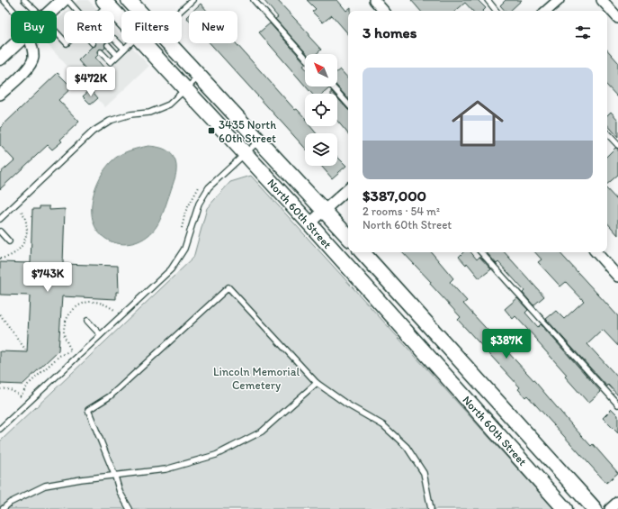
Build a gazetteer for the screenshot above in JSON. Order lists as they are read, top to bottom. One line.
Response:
{"streets":{"main road":["North 60th Street"]},"parks":["Lincoln Memorial Cemetery"],"places":{"transit":["3435 North 60th Street"]},"north":"top left","page":{"chip":["Buy","Rent","Filters","New"],"heading":"3 homes","list":[{"name":"$387,000","note":"2 rooms · 54 m² · North 60th Street"}],"price":["$472K","$743K","$387K"]}}
